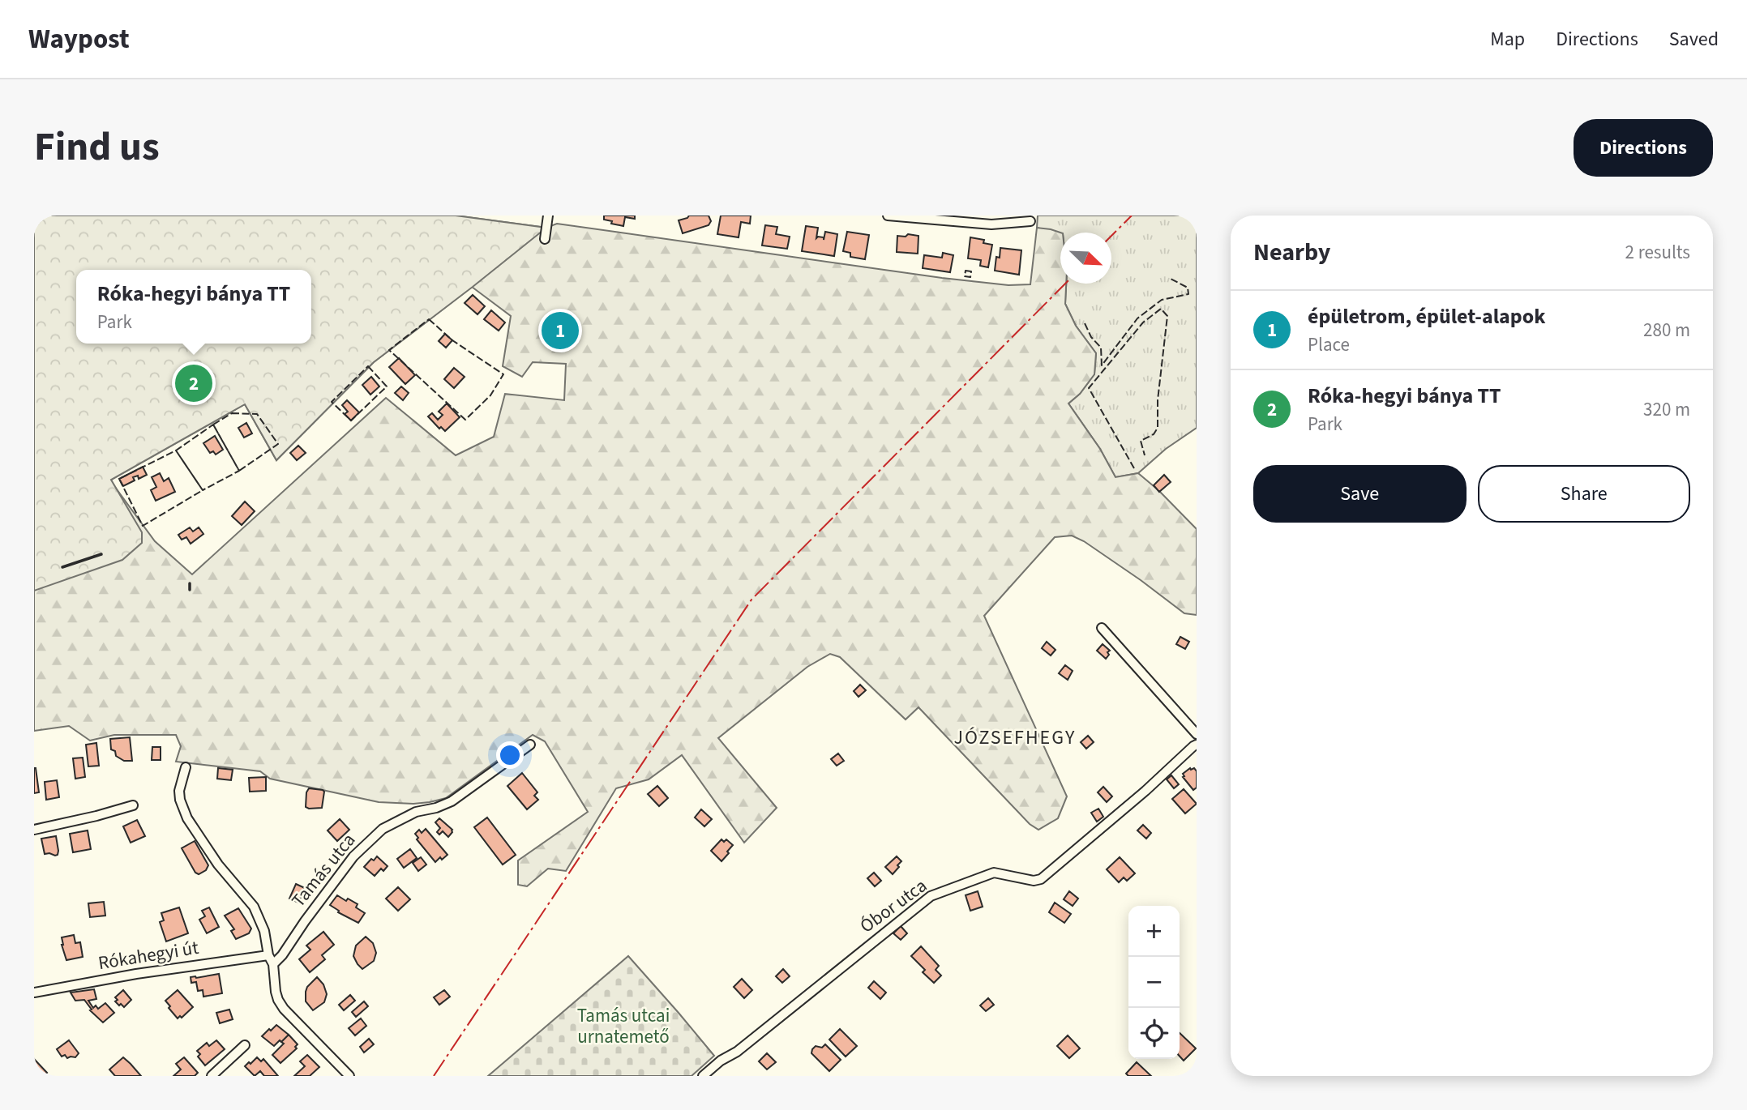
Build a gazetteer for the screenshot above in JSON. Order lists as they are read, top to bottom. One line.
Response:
{"streets":{"street":["Tamás utca","Óbor utca","Rókahegyi út"]},"districts":["JÓZSEFHEGY"],"parks":["Tamás utcai urnatemető"],"north":"bottom right","page":{"header":"Waypost","nav":["Map","Directions","Saved"],"title":"Find us","buttons":["Directions",["Save","Share"]],"heading":["Nearby","2 results"],"popup":["Róka-hegyi bánya TT","Park"],"list":[{"mark":"1","name":"épületrom, épület-alapok","note":"Place","value":"280 m"},{"mark":"2","name":"Róka-hegyi bánya TT","note":"Park","value":"320 m"}],"pins":["1","2"],"map_buttons":["+","−"]}}
